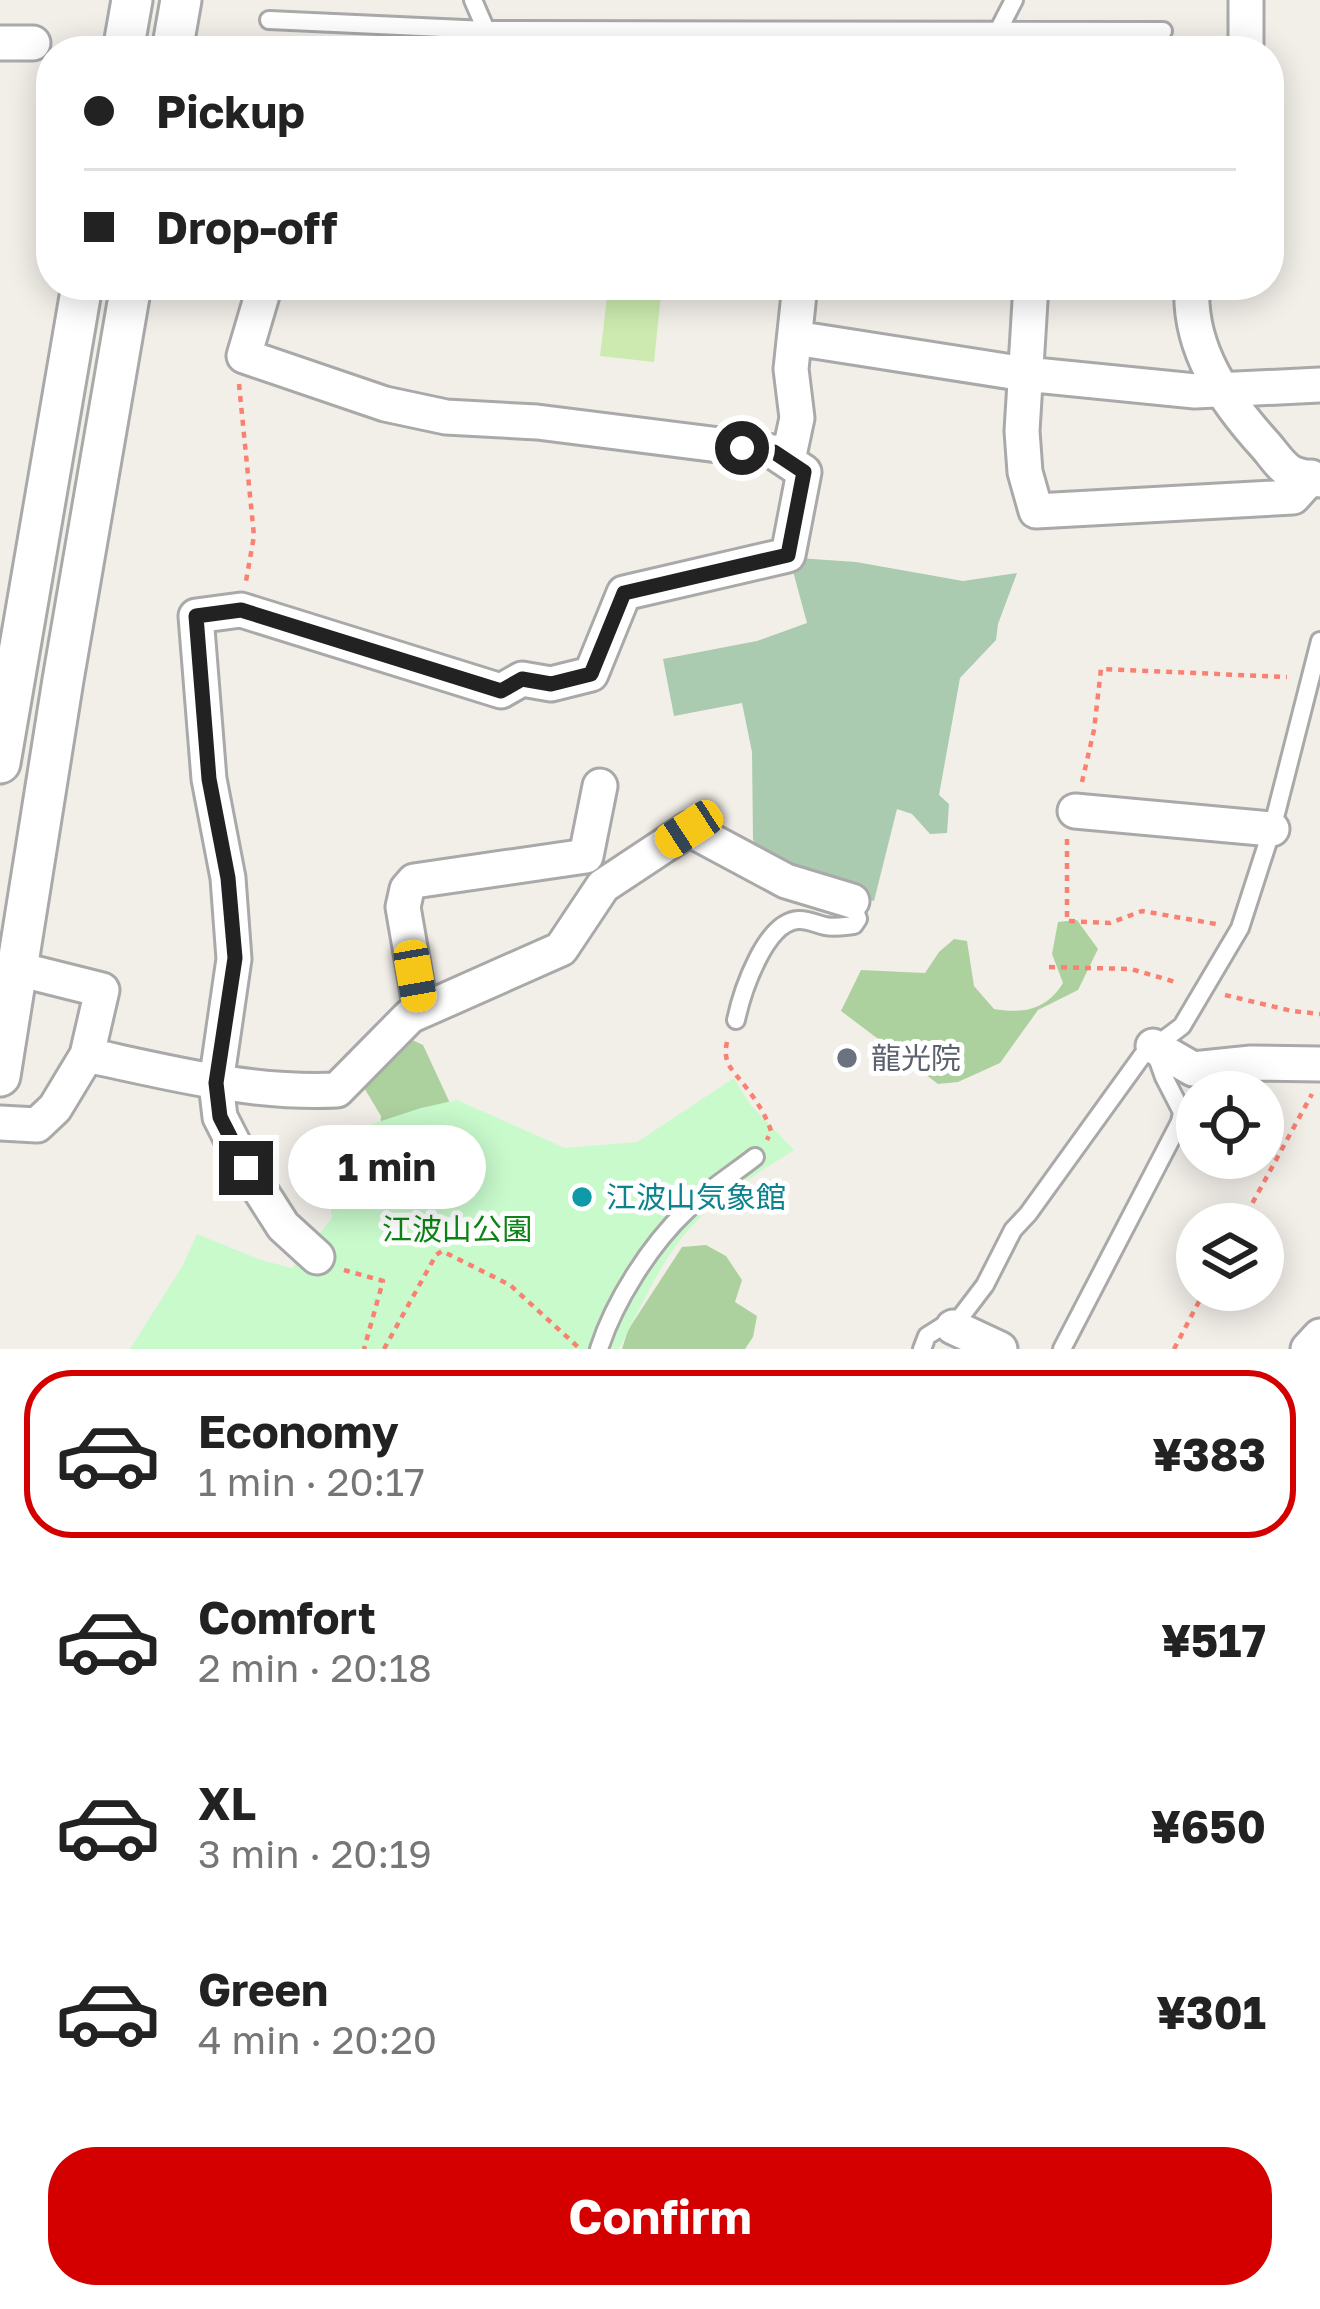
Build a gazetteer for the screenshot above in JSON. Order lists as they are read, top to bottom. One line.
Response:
{"parks":["江波山公園"],"places":["龍光院","江波山気象館"],"page":{"banner":["Pickup","Drop-off"],"bubble":"1 min","list":[{"name":"Economy","note":"1 min · 20:17","value":"¥383"},{"name":"Comfort","note":"2 min · 20:18","value":"¥517"},{"name":"XL","note":"3 min · 20:19","value":"¥650"},{"name":"Green","note":"4 min · 20:20","value":"¥301"}],"buttons":"Confirm"}}
